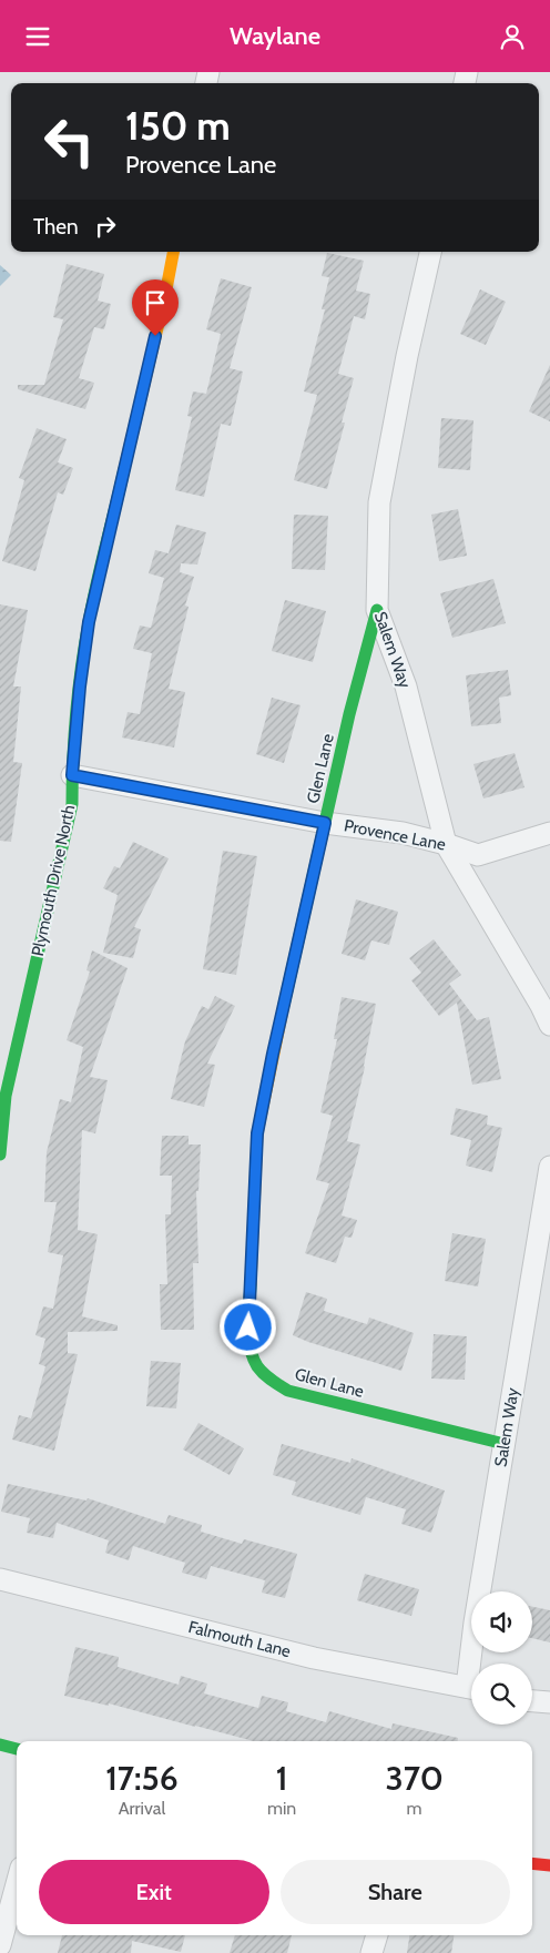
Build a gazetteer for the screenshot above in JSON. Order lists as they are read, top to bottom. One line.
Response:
{"streets":{"street":["Salem Way","Glen Lane","Provence Lane","Plymouth Drive North","Falmouth Lane"]},"crossings":[["Salem Way","Glen Lane"],["Salem Way","Provence Lane"],["Glen Lane","Provence Lane"],["Provence Lane","Plymouth Drive North"]],"page":{"header":"Waylane","turn":["150 m","Provence Lane"],"then":"Then","eta":["17:56","Arrival","1","min","370","m"],"buttons":["Exit","Share"]}}
